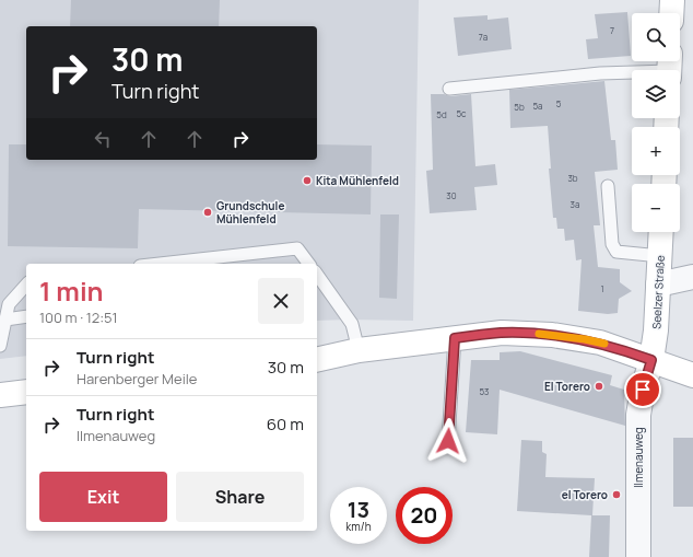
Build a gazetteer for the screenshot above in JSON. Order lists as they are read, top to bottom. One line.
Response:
{"streets":{"main road":["Seelzer Straße"],"street":["Ilmenauweg"]},"crossings":[["Seelzer Straße","Ilmenauweg"]],"places":["Kita Mühlenfeld","Grundschule Mühlenfeld","El Torero","el Torero"],"house_numbers":["7","7a","5","5a","5b","5c","5d","3b","30","3a","1","53"],"page":{"map_buttons":["+","−"],"turn":["30 m","Turn right"],"heading":["1 min","100 m · 12:51"],"list":[{"name":"Turn right","note":"Harenberger Meile","value":"30 m"},{"name":"Turn right","note":"Ilmenauweg","value":"60 m"}],"buttons":["Exit","Share"],"speed":"13 km/h","limit":"20"}}
